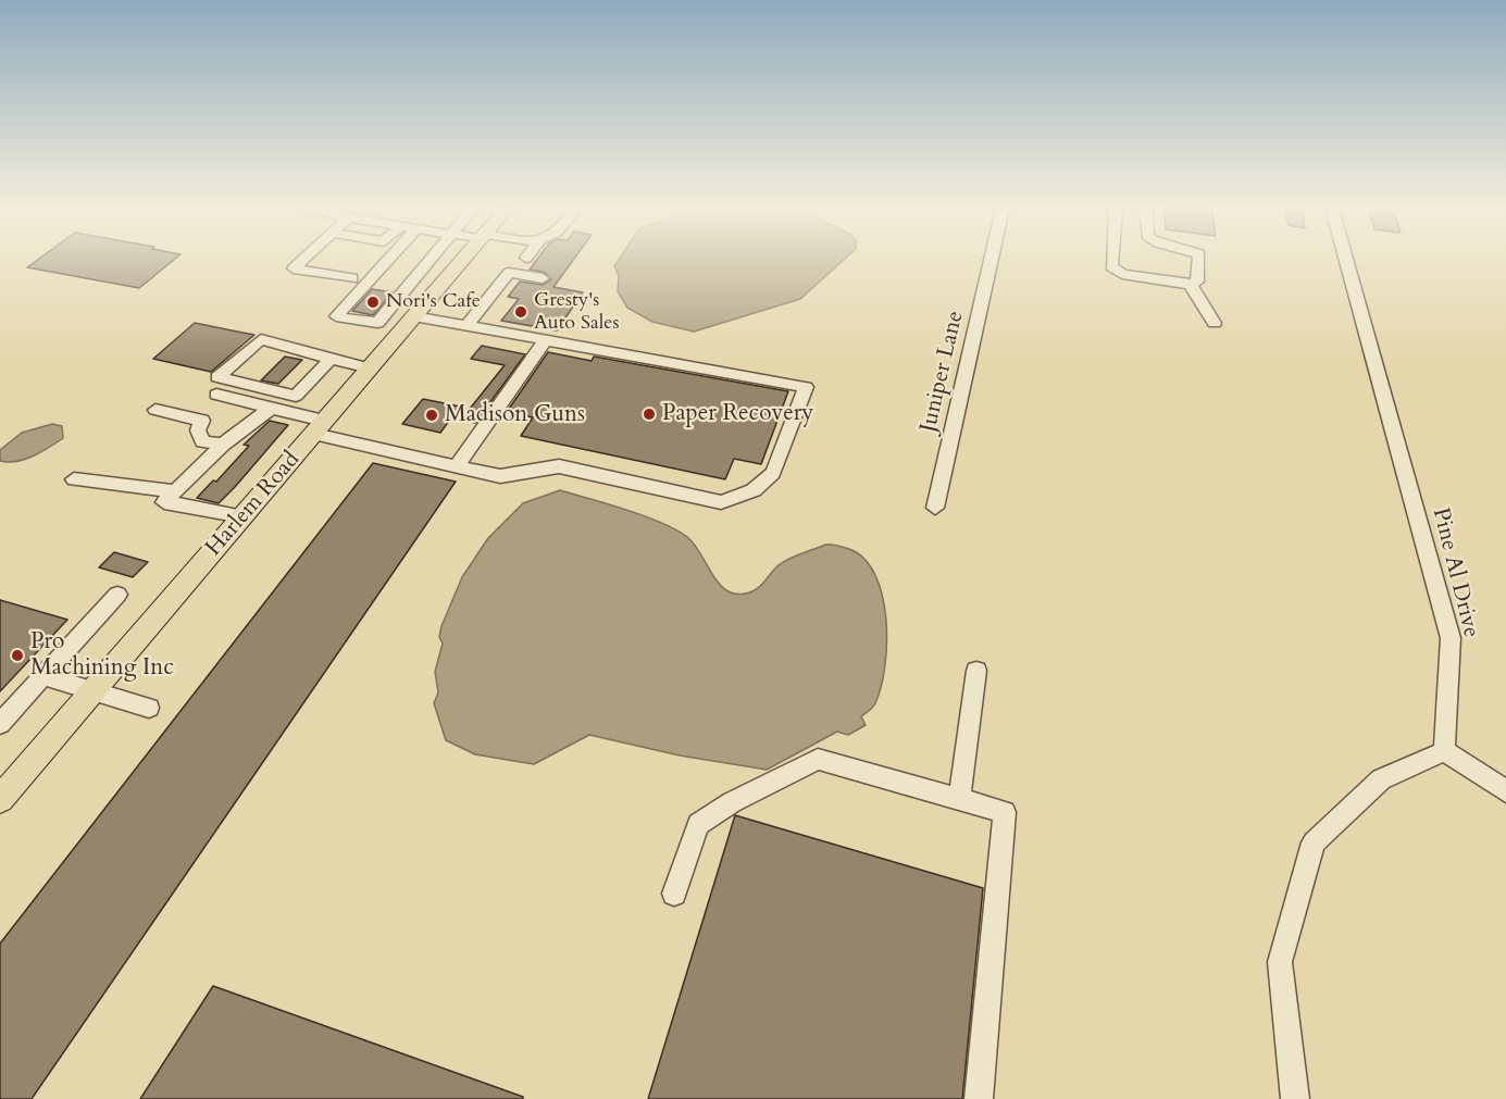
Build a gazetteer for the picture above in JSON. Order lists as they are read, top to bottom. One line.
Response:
{"streets":{"main road":["Harlem Road"],"street":["Juniper Lane","Pine Al Drive"]},"places":["Nori's Cafe","Gresty's Auto Sales","Paper Recovery","Madison Guns","Pro Machining Inc"]}
